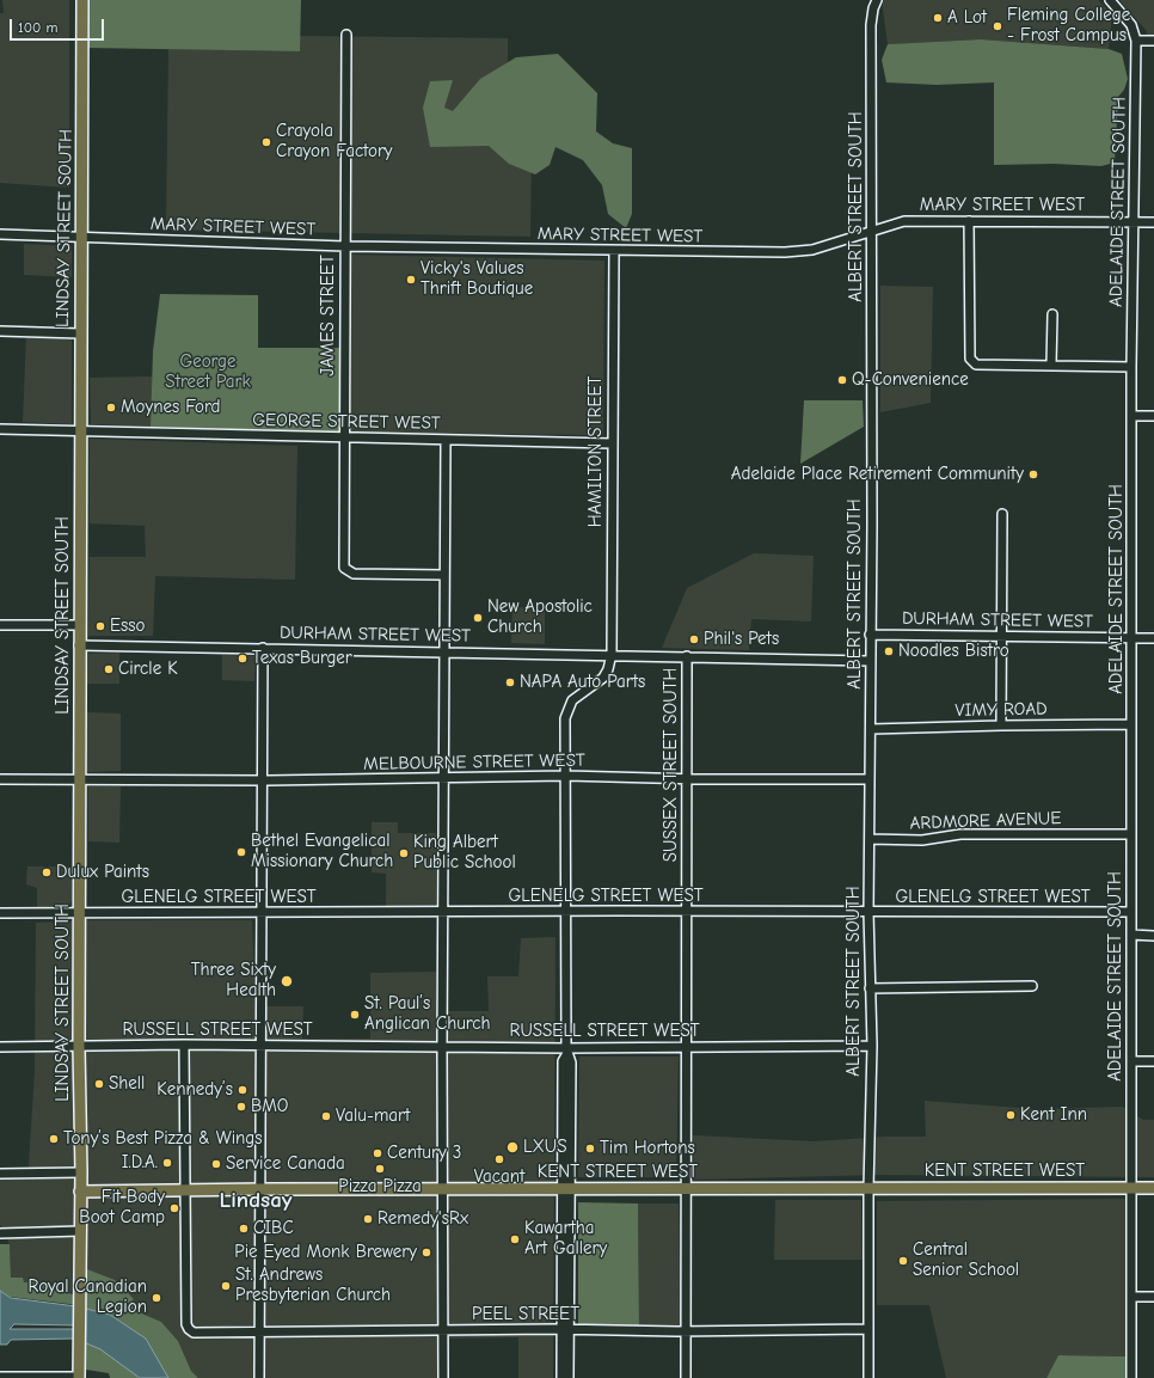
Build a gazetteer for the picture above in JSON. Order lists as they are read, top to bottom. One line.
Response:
{"streets":{"main road":["LINDSAY STREET SOUTH","KENT STREET WEST"],"street":["ADELAIDE STREET SOUTH","MARY STREET WEST","ALBERT STREET SOUTH","JAMES STREET","GEORGE STREET WEST","HAMILTON STREET","DURHAM STREET WEST","VIMY ROAD","MELBOURNE STREET WEST","SUSSEX STREET SOUTH","ARDMORE AVENUE","GLENELG STREET WEST","RUSSELL STREET WEST","PEEL STREET"]},"crossings":[["ADELAIDE STREET SOUTH","MARY STREET WEST"],["ADELAIDE STREET SOUTH","DURHAM STREET WEST"],["ADELAIDE STREET SOUTH","VIMY ROAD"],["ADELAIDE STREET SOUTH","ARDMORE AVENUE"],["ADELAIDE STREET SOUTH","GLENELG STREET WEST"],["ADELAIDE STREET SOUTH","KENT STREET WEST"],["MARY STREET WEST","ALBERT STREET SOUTH"],["MARY STREET WEST","LINDSAY STREET SOUTH"],["MARY STREET WEST","JAMES STREET"],["MARY STREET WEST","HAMILTON STREET"],["ALBERT STREET SOUTH","DURHAM STREET WEST"],["ALBERT STREET SOUTH","VIMY ROAD"],["ALBERT STREET SOUTH","MELBOURNE STREET WEST"],["ALBERT STREET SOUTH","ARDMORE AVENUE"],["ALBERT STREET SOUTH","GLENELG STREET WEST"],["ALBERT STREET SOUTH","RUSSELL STREET WEST"],["ALBERT STREET SOUTH","KENT STREET WEST"],["ALBERT STREET SOUTH","PEEL STREET"],["LINDSAY STREET SOUTH","GEORGE STREET WEST"],["LINDSAY STREET SOUTH","DURHAM STREET WEST"],["LINDSAY STREET SOUTH","MELBOURNE STREET WEST"],["LINDSAY STREET SOUTH","GLENELG STREET WEST"],["LINDSAY STREET SOUTH","RUSSELL STREET WEST"],["LINDSAY STREET SOUTH","KENT STREET WEST"],["JAMES STREET","GEORGE STREET WEST"],["GEORGE STREET WEST","HAMILTON STREET"],["HAMILTON STREET","DURHAM STREET WEST"],["HAMILTON STREET","MELBOURNE STREET WEST"],["HAMILTON STREET","GLENELG STREET WEST"],["HAMILTON STREET","RUSSELL STREET WEST"],["HAMILTON STREET","KENT STREET WEST"],["HAMILTON STREET","PEEL STREET"],["DURHAM STREET WEST","SUSSEX STREET SOUTH"],["MELBOURNE STREET WEST","SUSSEX STREET SOUTH"],["SUSSEX STREET SOUTH","GLENELG STREET WEST"],["SUSSEX STREET SOUTH","RUSSELL STREET WEST"],["SUSSEX STREET SOUTH","KENT STREET WEST"],["SUSSEX STREET SOUTH","PEEL STREET"],["KENT STREET WEST","PEEL STREET"]],"districts":["Lindsay"],"parks":["George Street Park"],"places":["A Lot","Fleming College - Frost Campus","Crayola Crayon Factory","Vicky's Values Thrift Boutique","Q-Convenience","Moynes Ford","Adelaide Place Retirement Community","New Apostolic Church","Esso","Phil's Pets","Noodles Bistro","Texas Burger","Circle K","NAPA Auto Parts","Bethel Evangelical Missionary Church","King Albert Public School","Dulux Paints","Three Sixty Health","St. Paul’s Anglican Church","Shell","Kennedy’s","BMO","Kent Inn","Valu-mart","Tony’s Best Pizza & Wings","LXUS","Tim Hortons","Century 3","Vacant","I.D.A.","Service Canada","Pizza Pizza","Fit Body Boot Camp","Remedy'sRx","CIBC","Kawartha Art Gallery","Pie Eyed Monk Brewery","Central Senior School","St. Andrews Presbyterian Church","Royal Canadian Legion"],"scale_bar":"100 m"}
